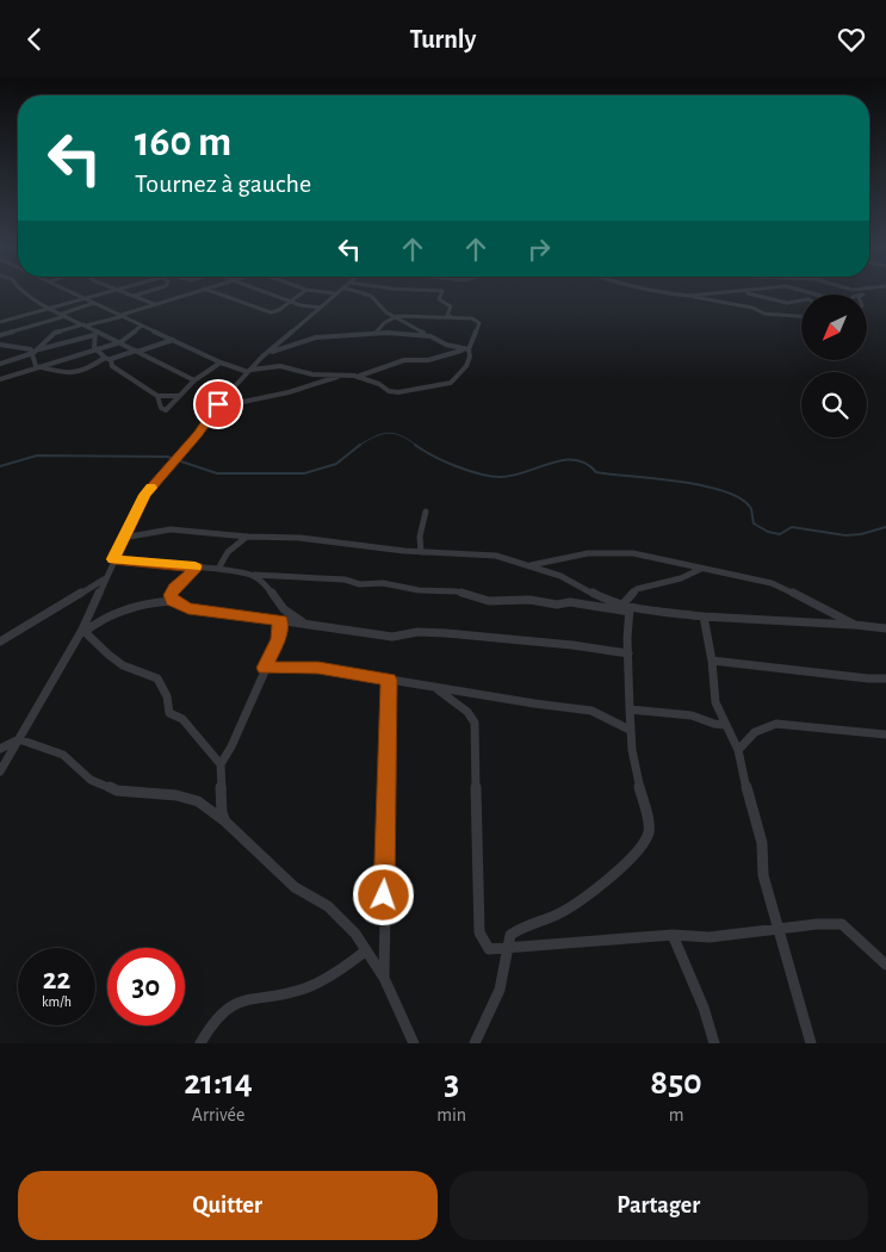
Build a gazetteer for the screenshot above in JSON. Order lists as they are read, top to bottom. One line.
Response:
{"north":"bottom left","page":{"header":"Turnly","turn":["160 m","Tournez à gauche"],"speed":"22 km/h","limit":"30","eta":["21:14","Arrivée","3","min","850","m"],"buttons":["Quitter","Partager"]}}
